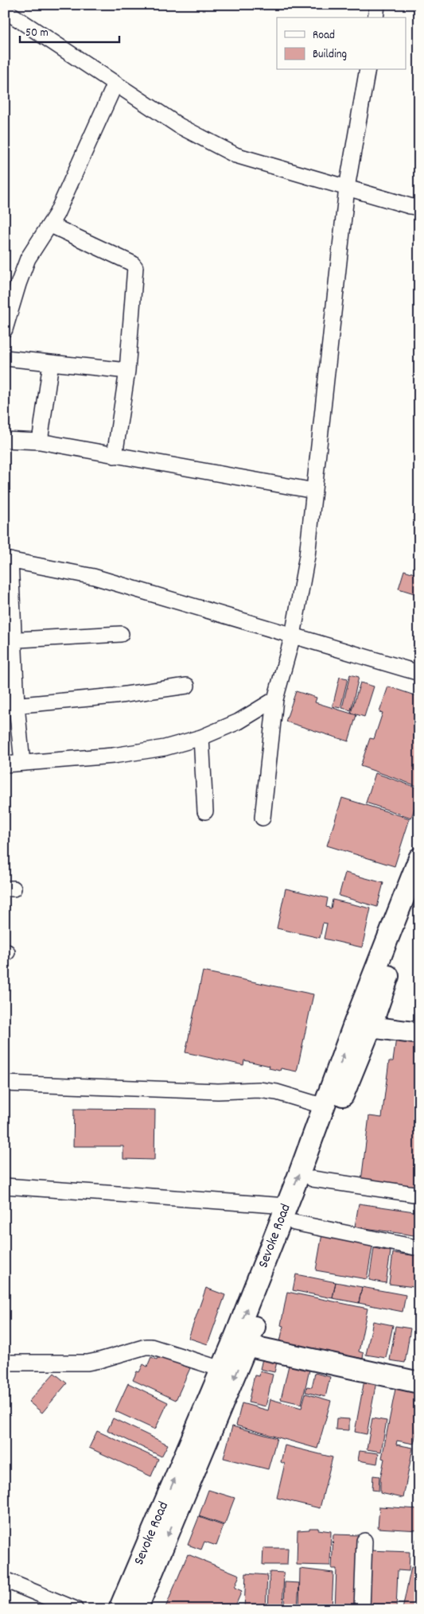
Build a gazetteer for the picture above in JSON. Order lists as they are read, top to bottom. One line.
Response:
{"streets":{"main road":["Sevoke Road"]},"legend":["Road","Building"],"scale_bar":"50 m"}
